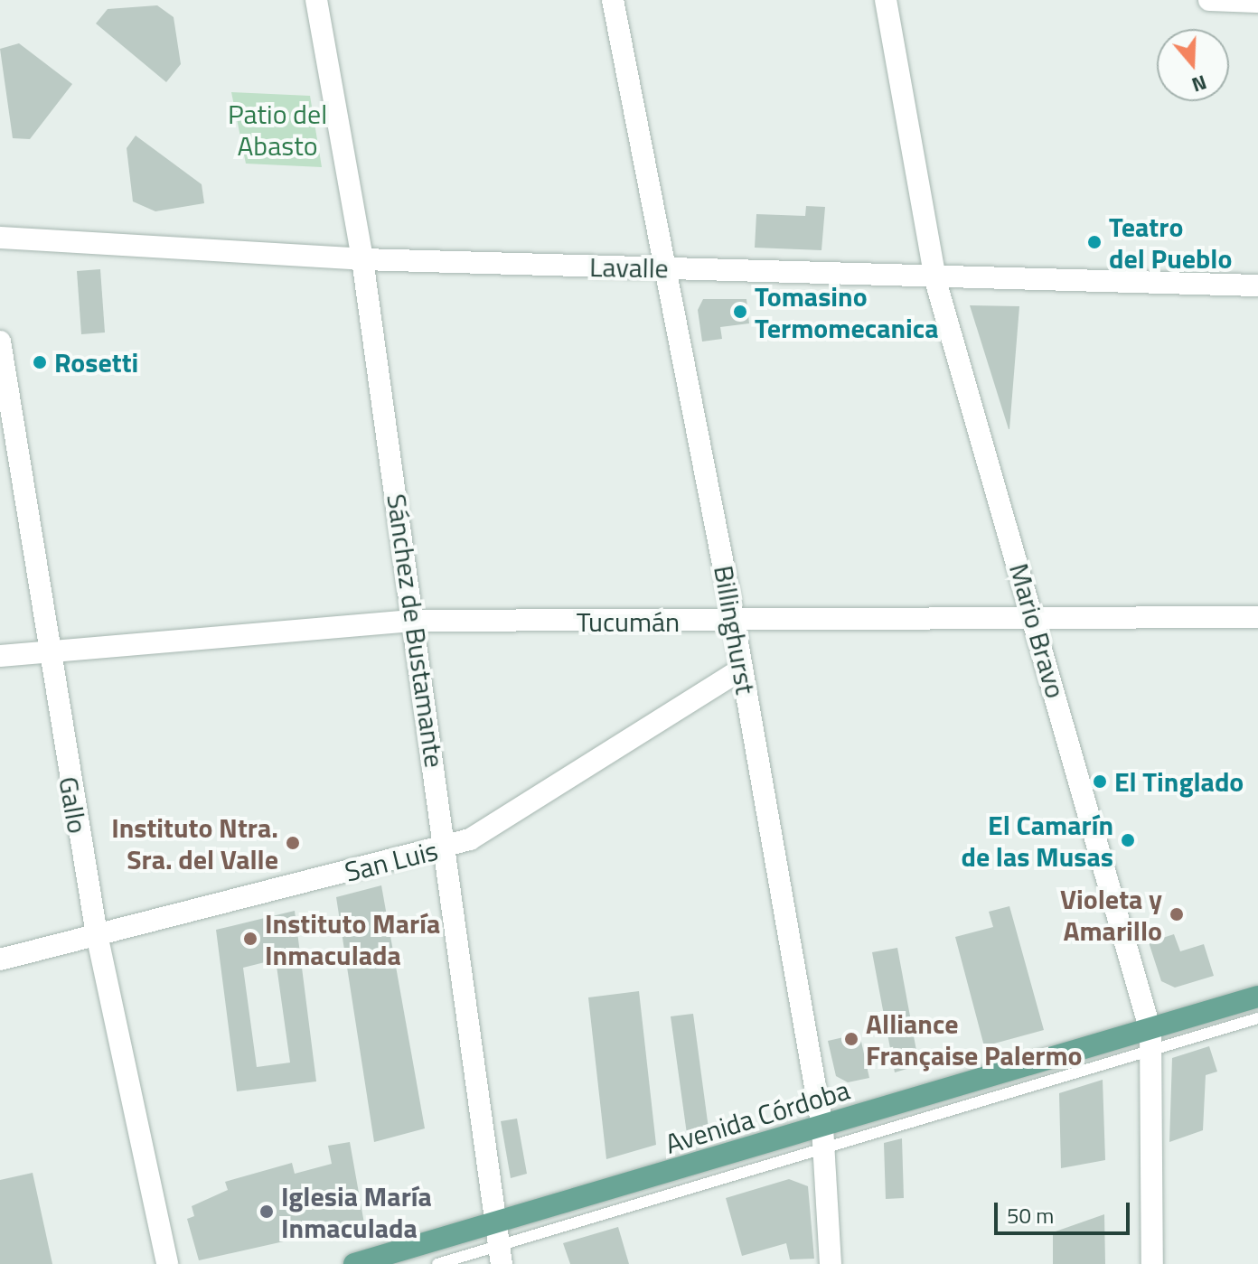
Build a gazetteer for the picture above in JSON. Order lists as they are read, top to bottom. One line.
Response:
{"streets":{"main road":["Avenida Córdoba"],"street":["Lavalle","Tucumán","Billinghurst","Sánchez de Bustamante","Mario Bravo","Gallo","San Luis"]},"crossings":[["Lavalle","Billinghurst"],["Lavalle","Sánchez de Bustamante"],["Lavalle","Mario Bravo"],["Tucumán","Billinghurst"],["Tucumán","Sánchez de Bustamante"],["Tucumán","Mario Bravo"],["Tucumán","Gallo"],["Billinghurst","San Luis"],["Billinghurst","Avenida Córdoba"],["Sánchez de Bustamante","San Luis"],["Sánchez de Bustamante","Avenida Córdoba"],["Mario Bravo","Avenida Córdoba"],["Gallo","San Luis"]],"parks":["Patio del Abasto"],"places":["Teatro del Pueblo","Tomasino Termomecanica","Rosetti","El Tinglado","El Camarín de las Musas","Instituto Ntra. Sra. del Valle","Violeta y Amarillo","Instituto María Inmaculada","Alliance Française Palermo","Iglesia María Inmaculada"],"scale_bar":"50 m","north":"bottom"}
